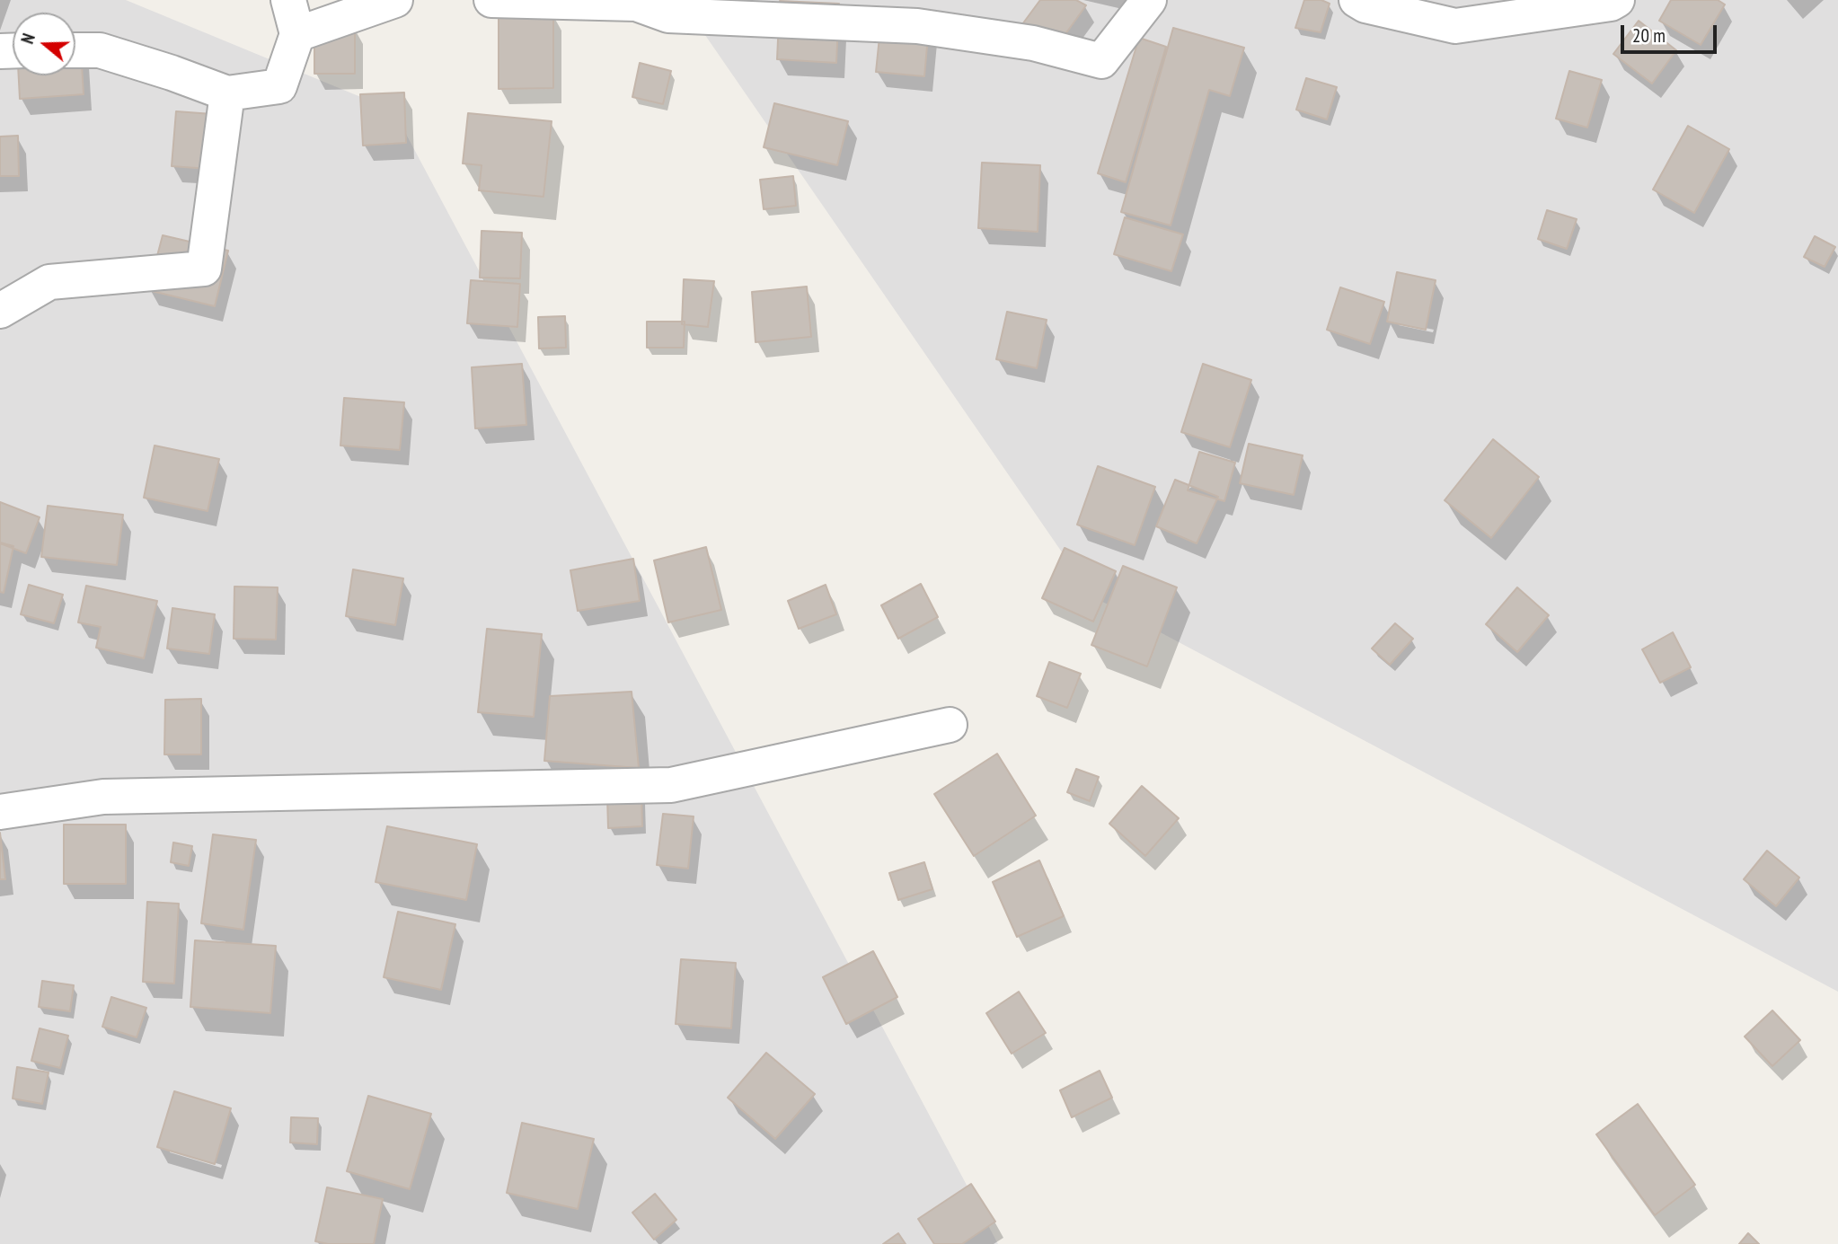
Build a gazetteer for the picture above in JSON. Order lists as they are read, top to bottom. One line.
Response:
{"scale_bar":"20 m","north":"left"}
